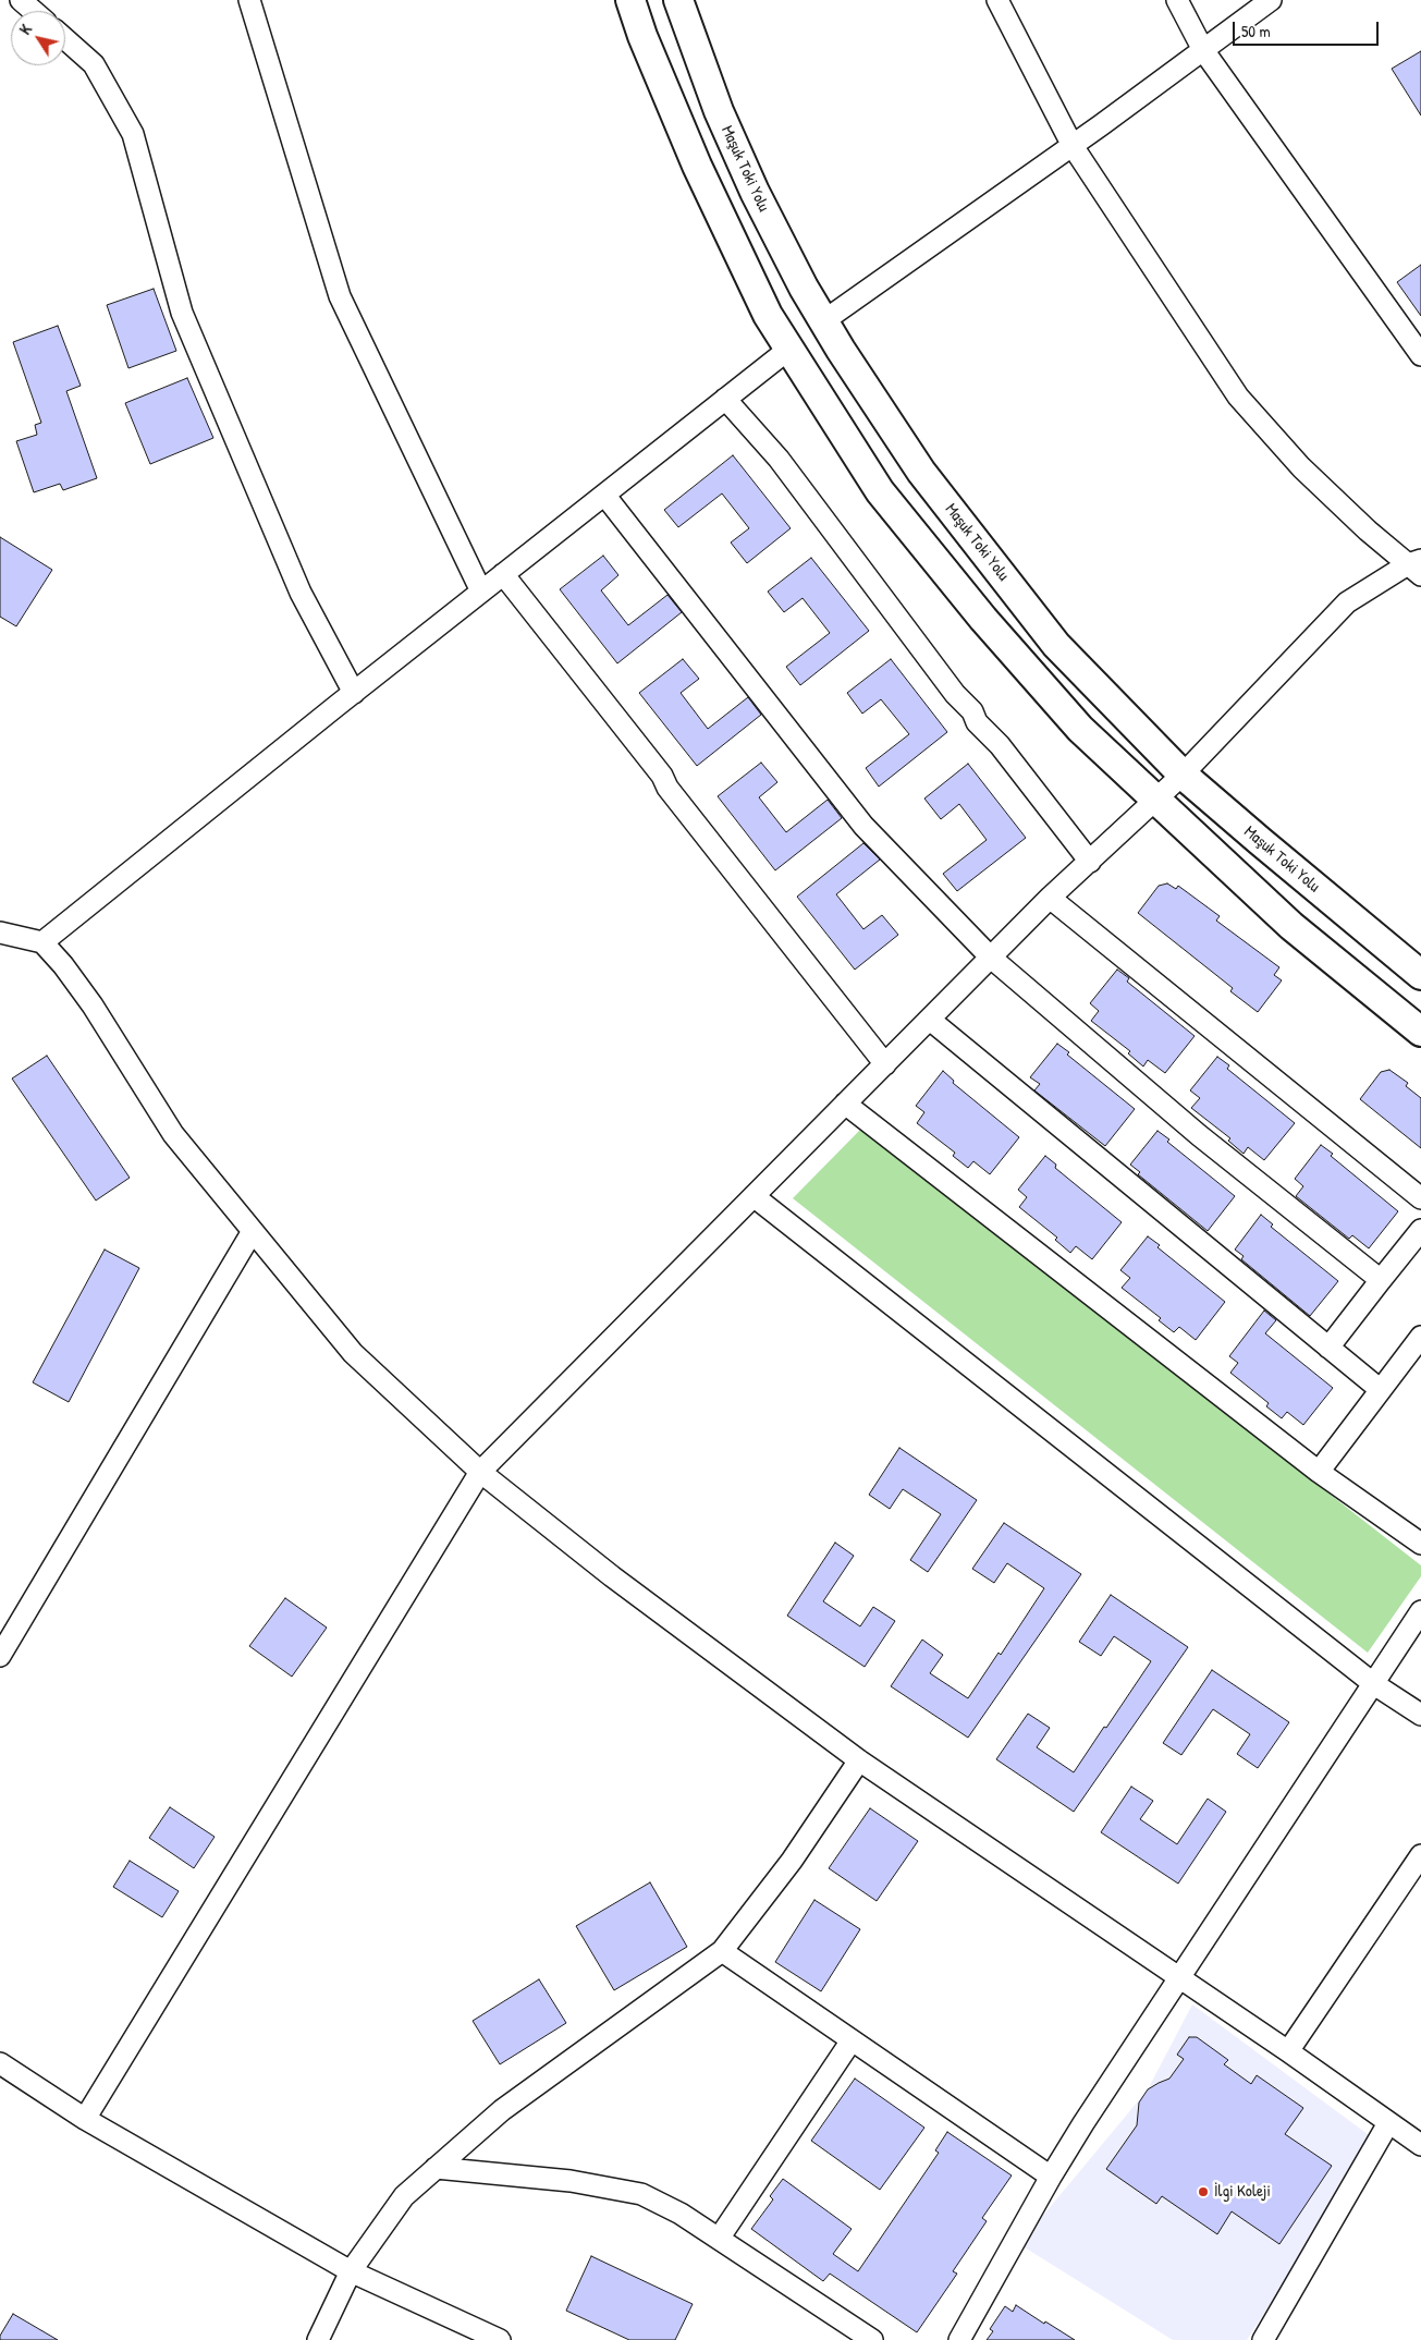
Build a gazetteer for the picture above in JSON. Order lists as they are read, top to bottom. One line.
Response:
{"streets":{"main road":["Maşuk Toki Yolu"]},"places":["İlgi Koleji"],"scale_bar":"50 m","north":"top left"}
